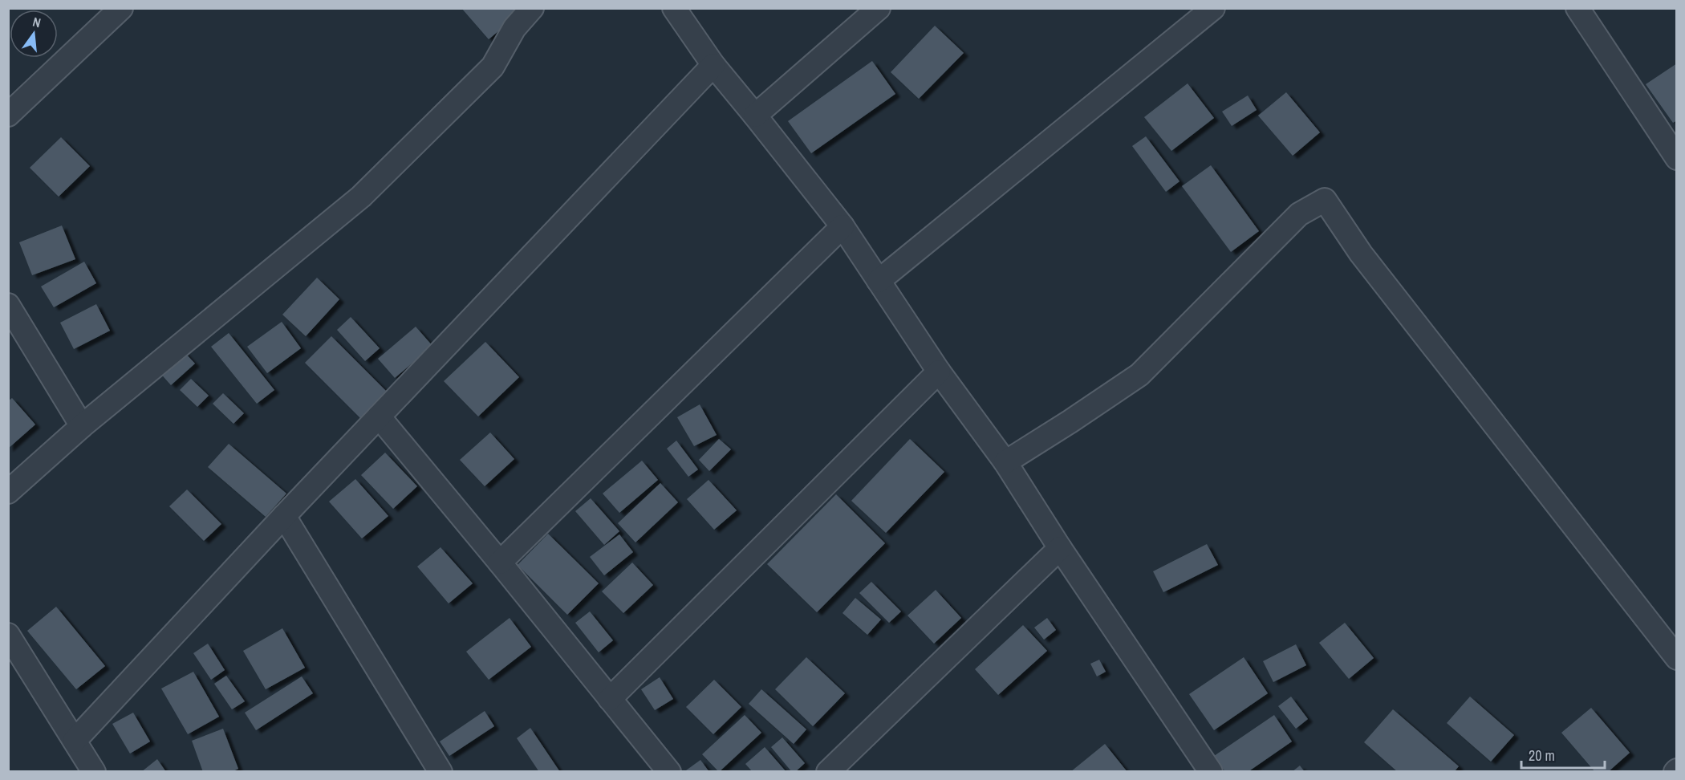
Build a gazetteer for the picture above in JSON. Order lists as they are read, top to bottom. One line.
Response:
{"scale_bar":"20 m","north":"top"}
